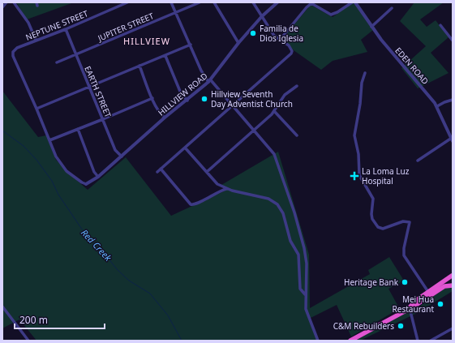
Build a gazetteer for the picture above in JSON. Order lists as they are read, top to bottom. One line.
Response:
{"streets":{"street":["NEPTUNE STREET","JUPITER STREET","EDEN ROAD","EARTH STREET","HILLVIEW ROAD"]},"crossings":[["NEPTUNE STREET","EARTH STREET"],["JUPITER STREET","EARTH STREET"],["EARTH STREET","HILLVIEW ROAD"]],"districts":["HILLVIEW"],"water":["Red Creek"],"places":{"other":["Familia de Dios Iglesia","Hillview Seventh Day Adventist Church","Heritage Bank","Mei Hua Restaurant","C&M Rebuilders"],"health":["La Loma Luz Hospital"]},"scale_bar":"200 m"}
